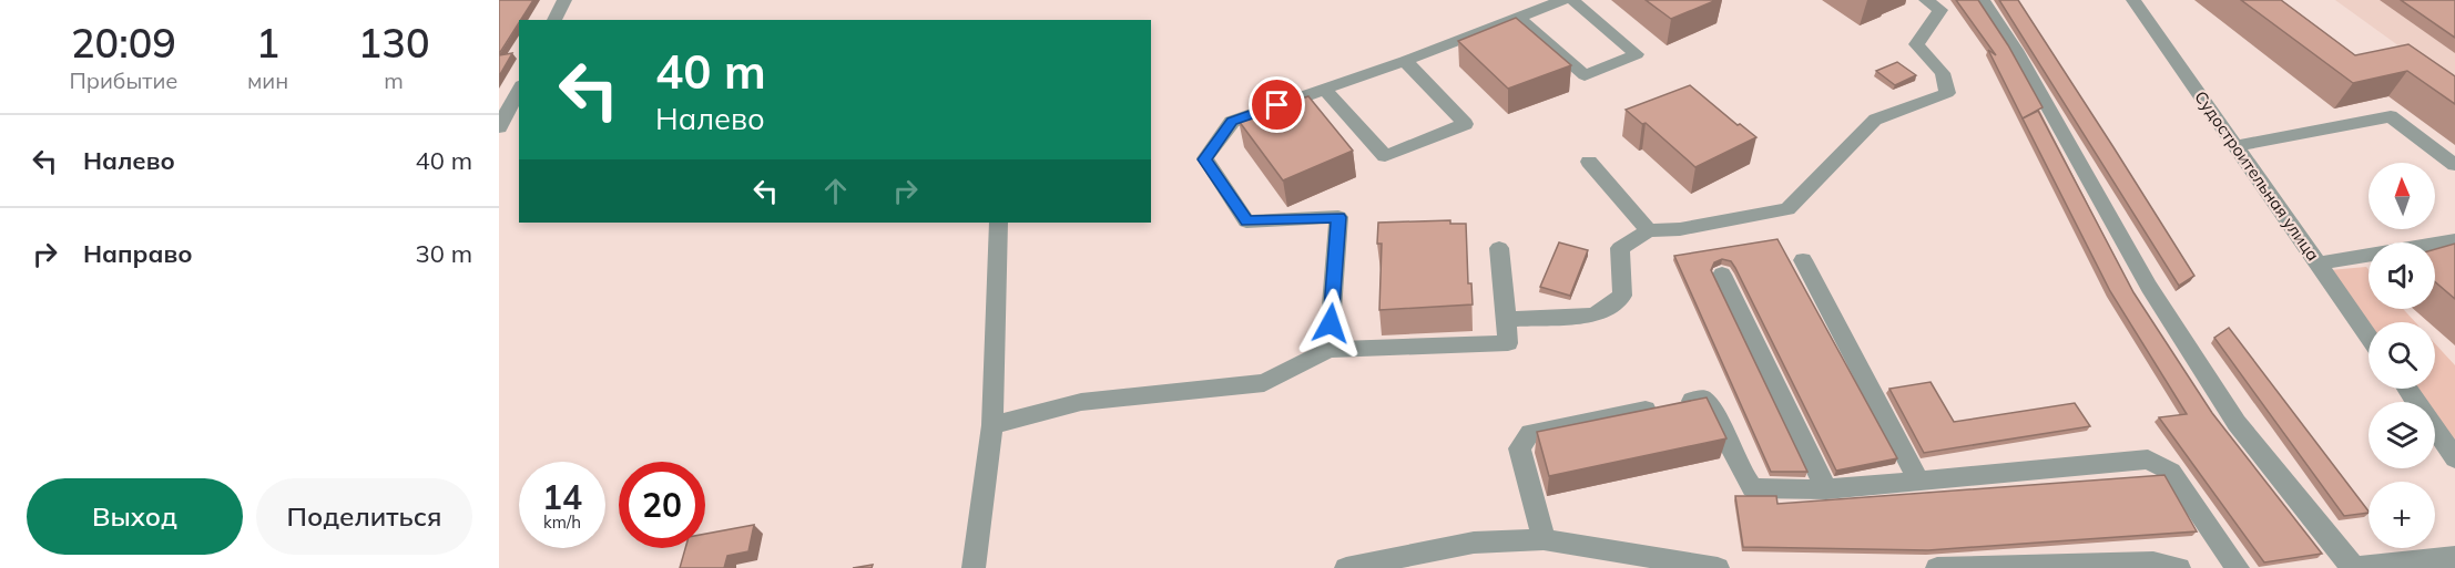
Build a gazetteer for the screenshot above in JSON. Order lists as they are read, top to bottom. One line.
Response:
{"streets":{"street":["Судостроительная улица"]},"north":"top","page":{"eta":["20:09","Прибытие","1","мин","130","m"],"turn":["40 m","Налево"],"list":[{"name":"Налево","value":"40 m"},{"name":"Направо","value":"30 m"}],"map_buttons":"+","speed":"14 km/h","limit":"20","buttons":["Выход","Поделиться"]}}
